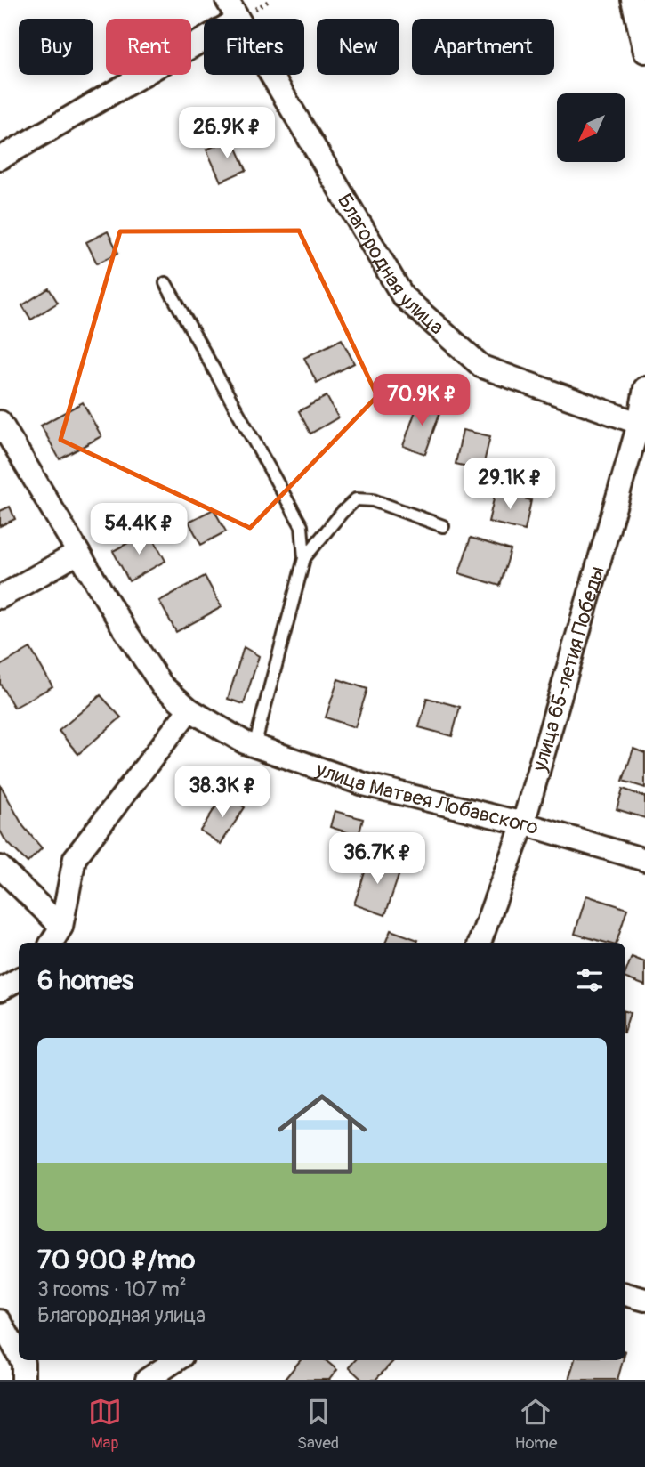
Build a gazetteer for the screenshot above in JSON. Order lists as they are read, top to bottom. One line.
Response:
{"streets":{"street":["Благородная улица","улица 65-летия Победы","улица Матвея Лобавского"]},"crossings":[["Благородная улица","улица 65-летия Победы"],["улица 65-летия Победы","улица Матвея Лобавского"]],"north":"bottom left","page":{"chip":["Buy","Rent","Filters","New","Apartment"],"price":["26.9K ₽","70.9K ₽","29.1K ₽","54.4K ₽","38.3K ₽","36.7K ₽"],"heading":"6 homes","list":[{"name":"70 900 ₽/mo","note":"3 rooms · 107 m² · Благородная улица"}],"tabs":["Map","Saved","Home"]}}
